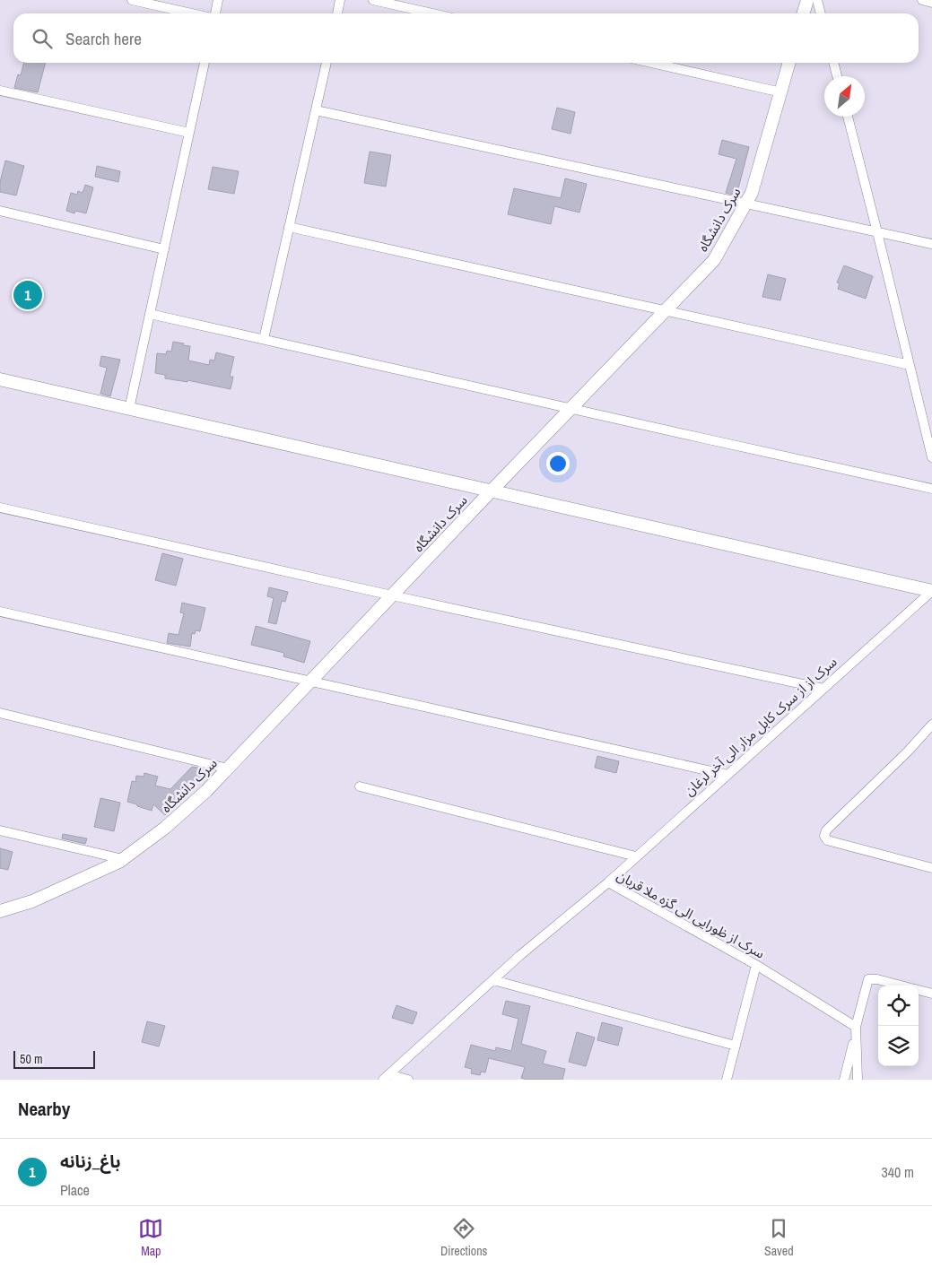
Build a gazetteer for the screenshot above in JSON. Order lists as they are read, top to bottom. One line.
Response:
{"streets":{"street":["سرک دانشگاه","سرک از از سرک کابل مزار الی آخر لرغان","سرک از ظورایی الی گزه ملا قربان"]},"crossings":[["سرک از از سرک کابل مزار الی آخر لرغان","سرک از ظورایی الی گزه ملا قربان"]],"scale_bar":"50 m","north":"top right","page":{"search":"Search here","pins":"1","scale":"50 m","heading":"Nearby","list":[{"mark":"1","name":"باغ_زنانه","note":"Place","value":"340 m"}],"nav":["Map","Directions","Saved"]}}
